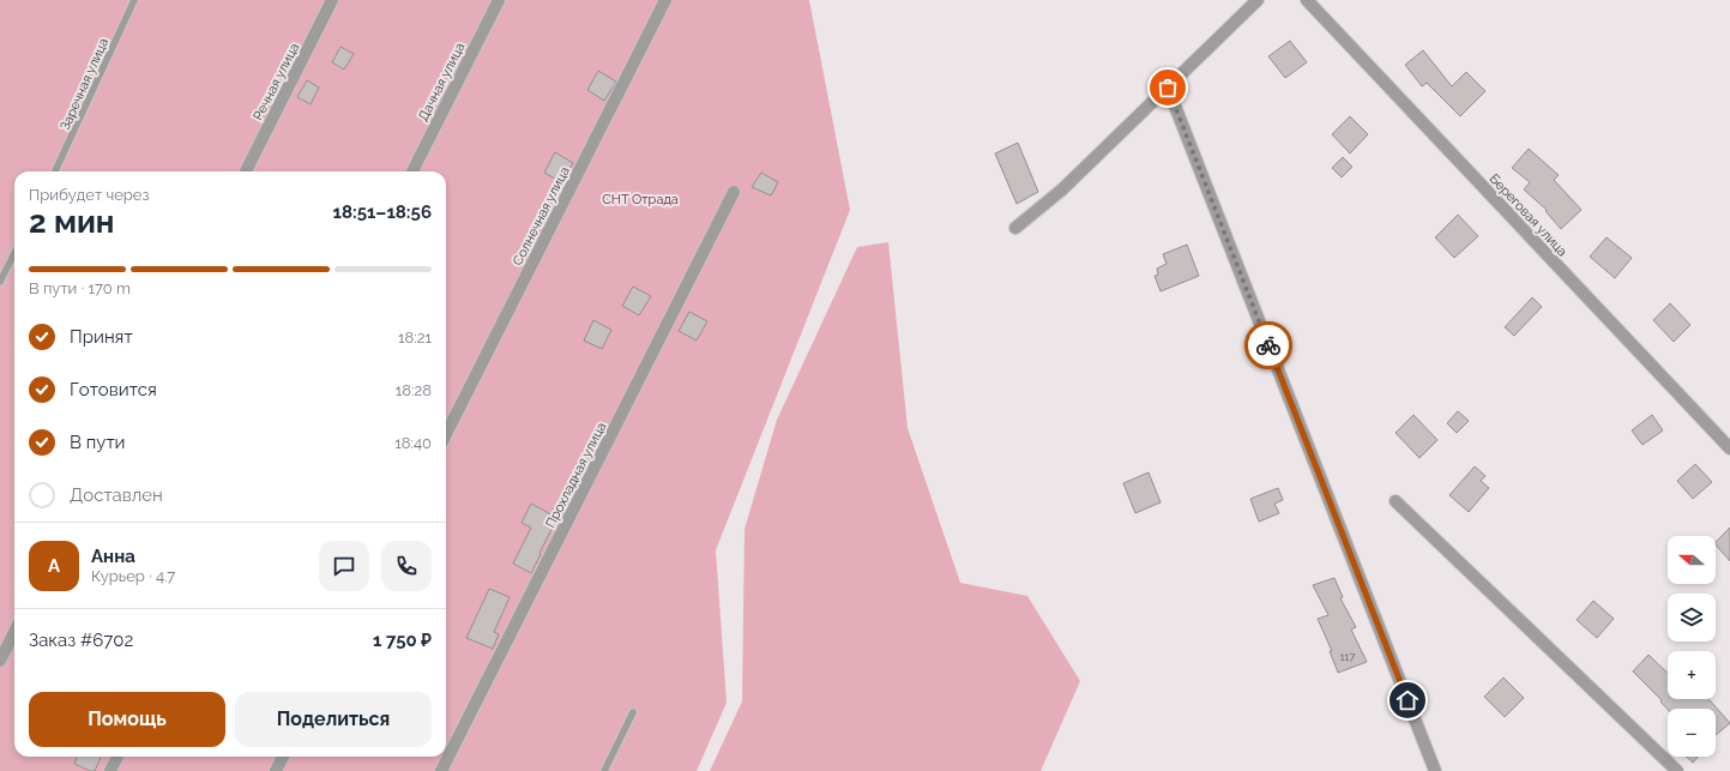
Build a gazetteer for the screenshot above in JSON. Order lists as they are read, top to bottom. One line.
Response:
{"streets":{"street":["Речная улица","Дачная улица","Береговая улица","Солнечная улица","Прохладная улица"],"lane":["Заречная улица"]},"parks":["СНТ Отрада"],"house_numbers":["117"],"north":"left","page":{"heading":["2 мин","Прибудет через","18:51–18:56"],"panel":["Анна","Курьер · 4.7","Заказ #6702","1 750 ₽"],"bar":"В пути · 170 m","list":[["Принят","18:21"],["Готовится","18:28"],["В пути","18:40"],"Доставлен"],"map_buttons":["+","−"],"round":"А","buttons":["Помощь","Поделиться"]}}
